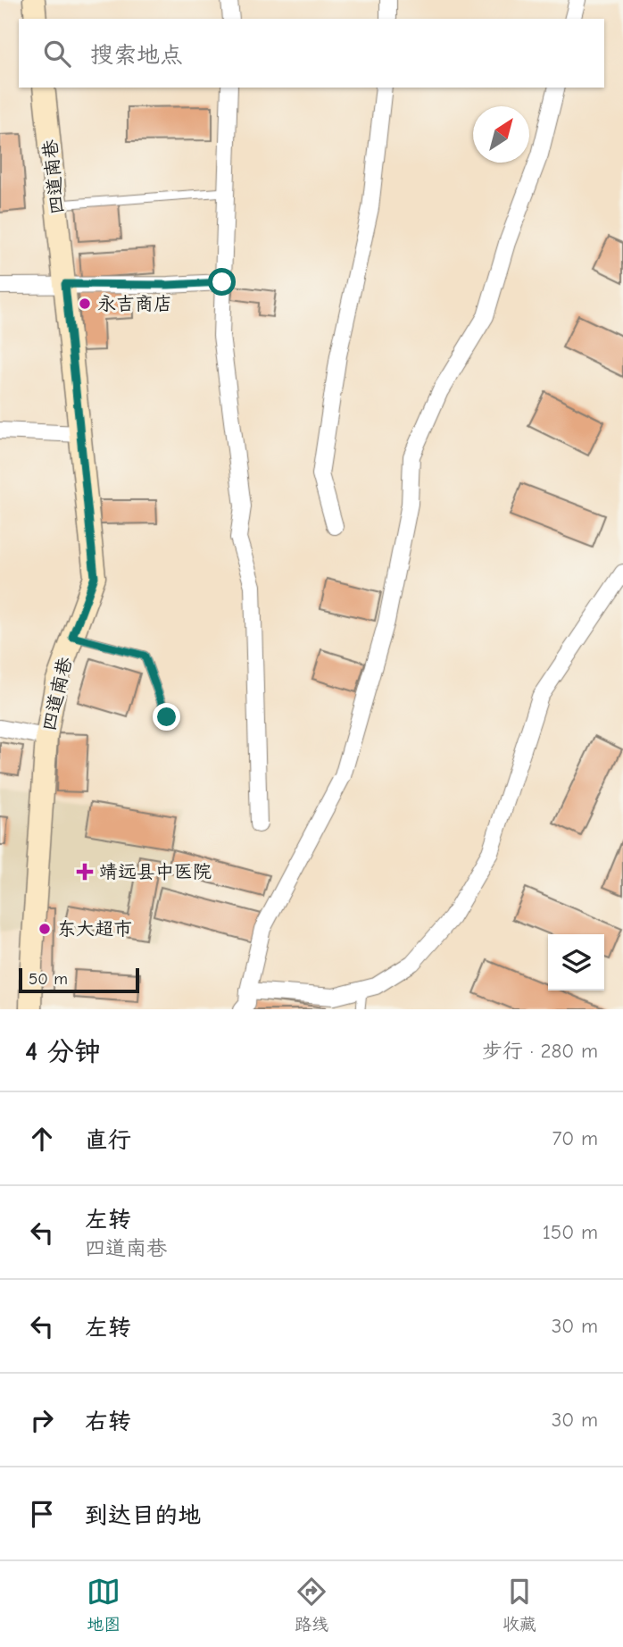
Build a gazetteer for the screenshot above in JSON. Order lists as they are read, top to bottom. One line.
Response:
{"streets":{"street":["四道南巷"]},"places":{"other":["永吉商店","东大超市"],"health":["靖远县中医院"]},"scale_bar":"50 m","north":"top right","page":{"search":"搜索地点","scale":"50 m","heading":["4 分钟","步行 · 280 m"],"list":[["直行","70 m"],["左转","四道南巷","150 m"],["左转","30 m"],["右转","30 m"],"到达目的地"],"nav":["地图","路线","收藏"]}}
